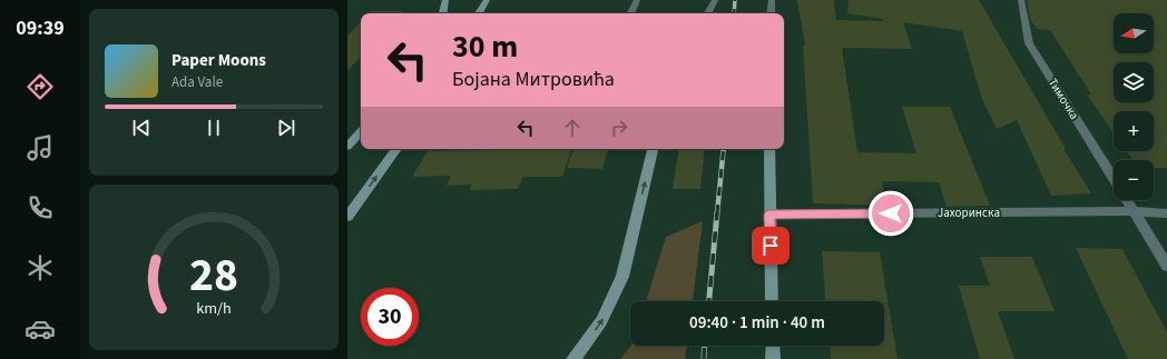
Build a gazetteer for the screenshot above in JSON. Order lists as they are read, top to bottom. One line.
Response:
{"streets":{"street":["Тимочка","Јахоринска"]},"crossings":[["Тимочка","Јахоринска"]],"north":"left","page":{"tabs":"09:39","map_buttons":["+","−"],"turn":["30 m","Бојана Митровића"],"song":["Paper Moons","Ada Vale"],"limit":"30","trip":"09:40 · 1 min · 40 m","gauge":["28","km/h"]}}
